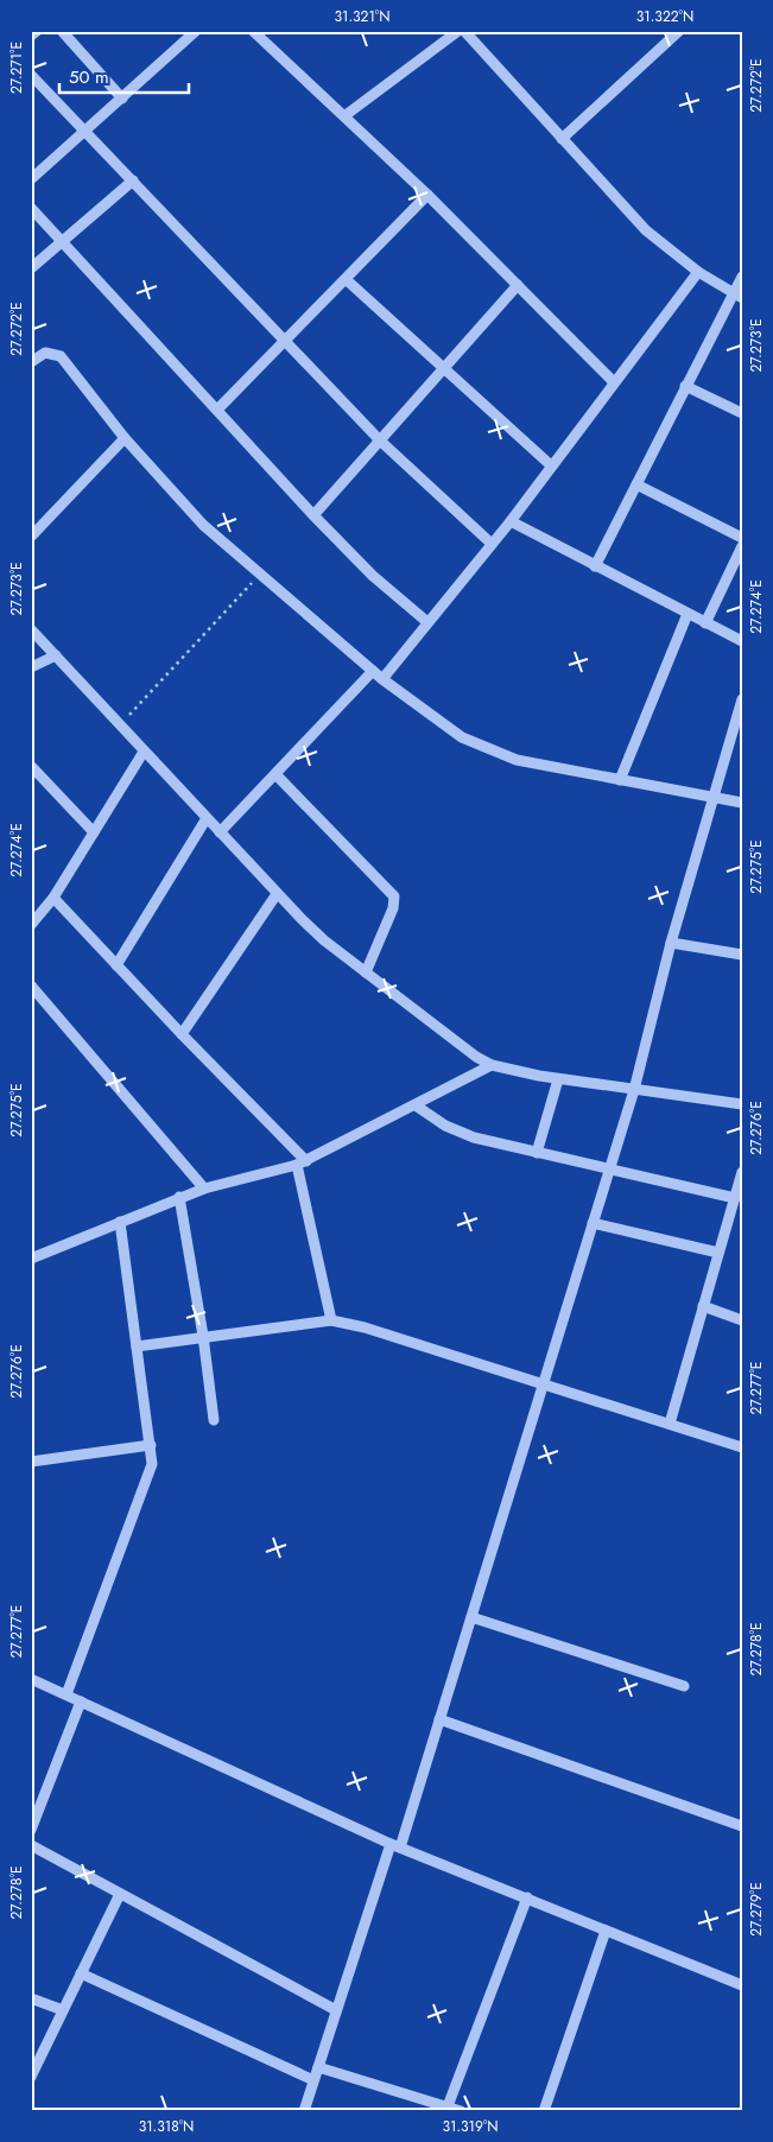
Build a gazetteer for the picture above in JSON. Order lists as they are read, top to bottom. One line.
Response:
{"scale_bar":"50 m","coordinates":["31.321°N","31.322°N","27.271°E","27.272°E","27.273°E","27.274°E","27.275°E","27.276°E","27.277°E","27.278°E","27.279°E","31.318°N","31.319°N"]}
